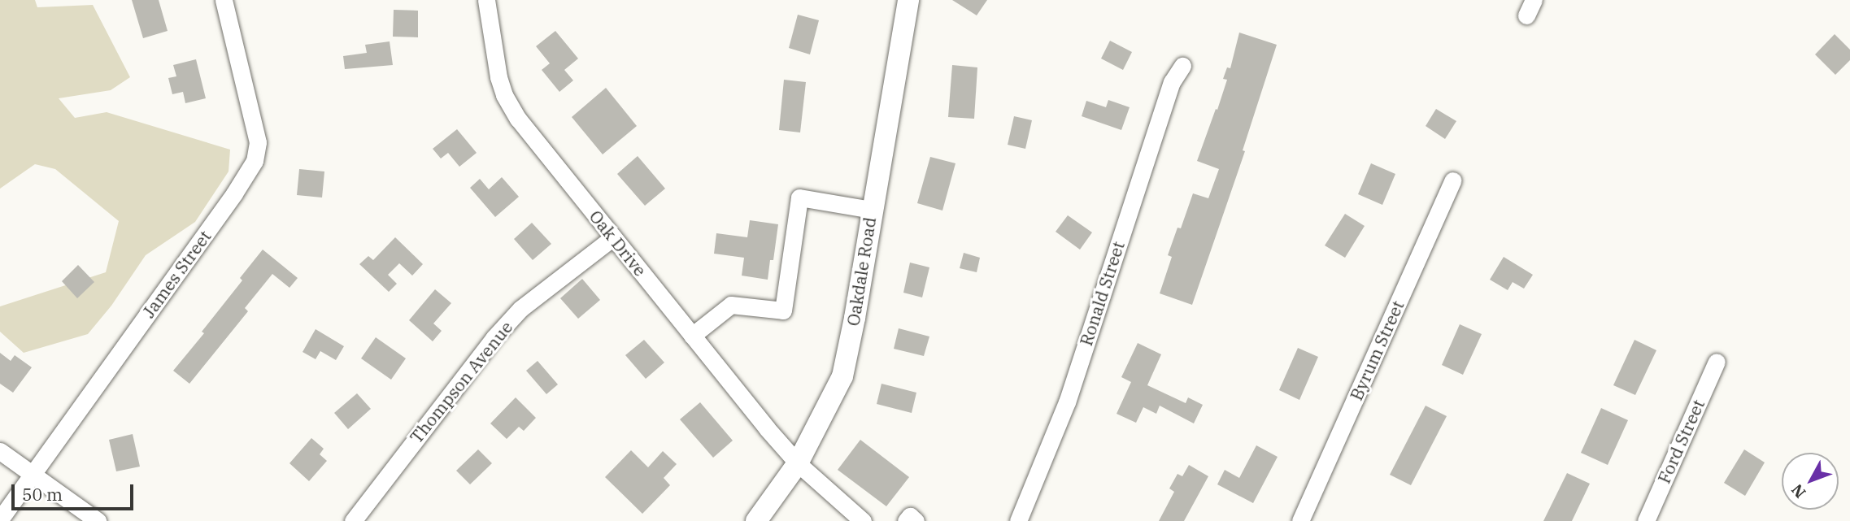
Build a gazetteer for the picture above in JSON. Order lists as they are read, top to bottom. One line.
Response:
{"streets":{"main road":["Oakdale Road"],"street":["Oak Drive","James Street","Ronald Street","Byrum Street","Thompson Avenue","Ford Street"]},"crossings":[["Oak Drive","Oakdale Road"],["Oak Drive","Thompson Avenue"]],"scale_bar":"50 m","north":"bottom left"}
